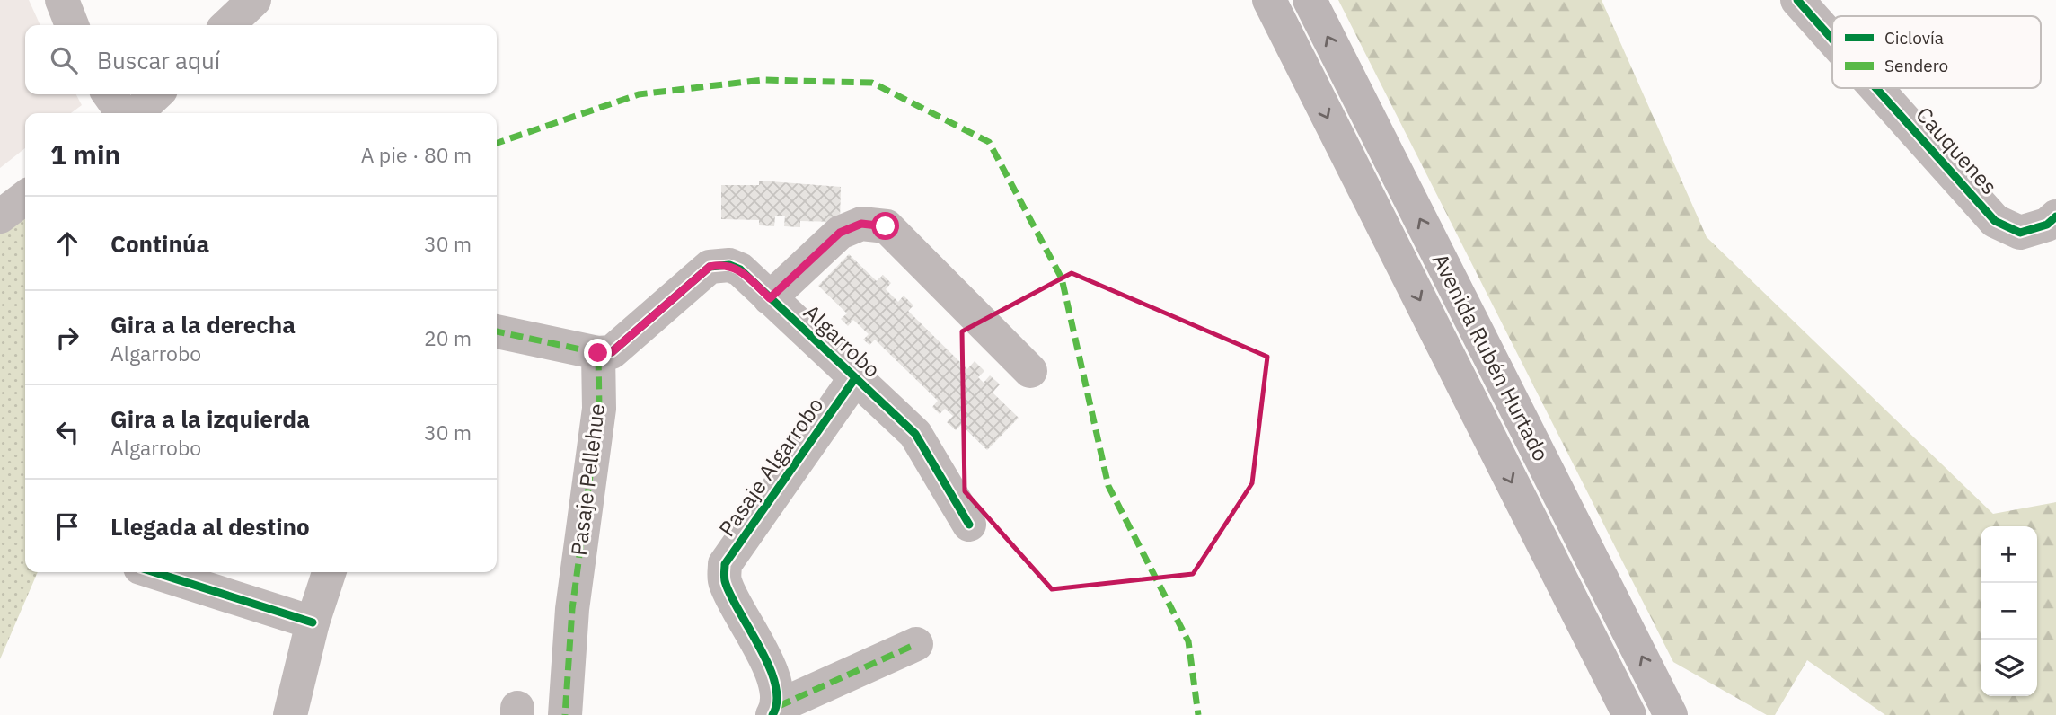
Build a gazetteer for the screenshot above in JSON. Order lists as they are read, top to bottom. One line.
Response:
{"streets":{"highway":["Avenida Rubén Hurtado"],"street":["Cauquenes","Algarrobo","Pasaje Algarrobo","Pasaje Pellehue"]},"crossings":[["Algarrobo","Pasaje Algarrobo"],["Algarrobo","Pasaje Pellehue"]],"legend":["Ciclovía","Sendero"],"page":{"search":"Buscar aquí","heading":["1 min","A pie · 80 m"],"list":[["Continúa","30 m"],["Gira a la derecha","Algarrobo","20 m"],["Gira a la izquierda","Algarrobo","30 m"],"Llegada al destino"],"map_buttons":["+","−"]}}
